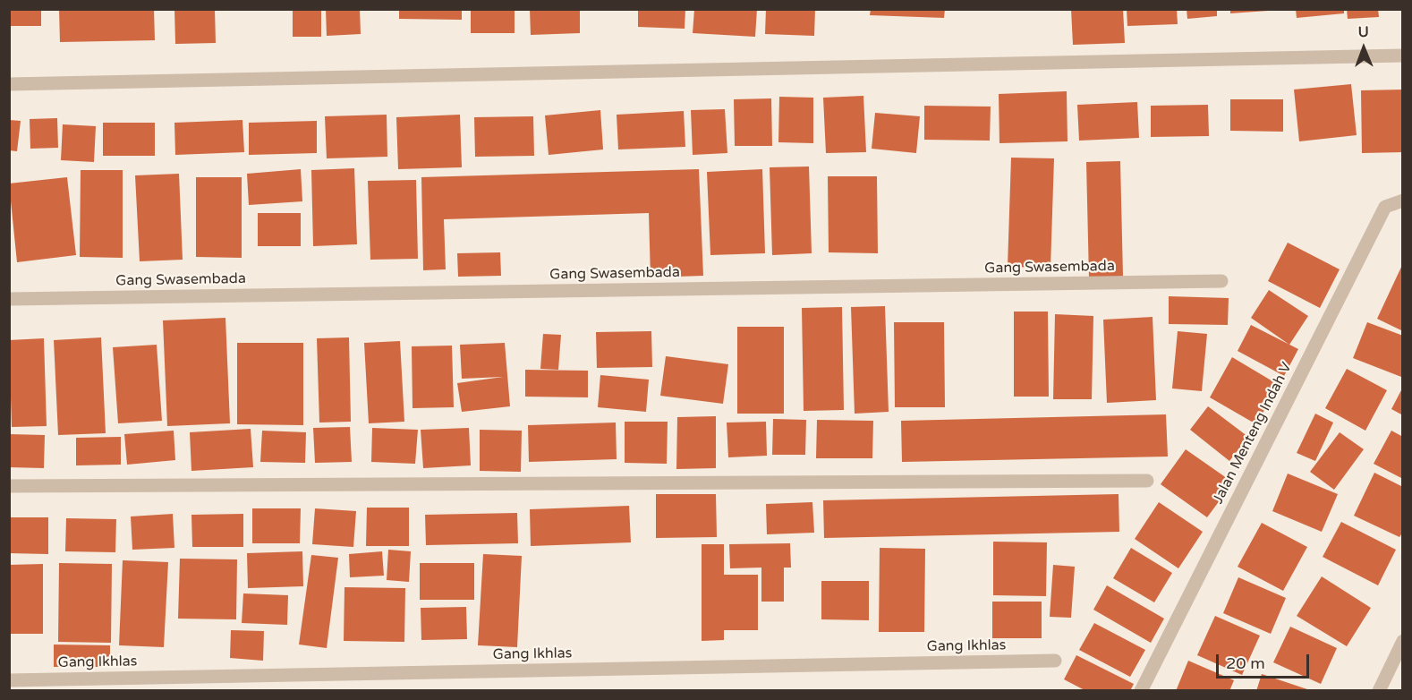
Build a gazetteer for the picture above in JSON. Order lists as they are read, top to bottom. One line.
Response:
{"streets":{"street":["Gang Swasembada","Jalan Menteng Indah V","Gang Ikhlas"]},"scale_bar":"20 m","north":"top"}
